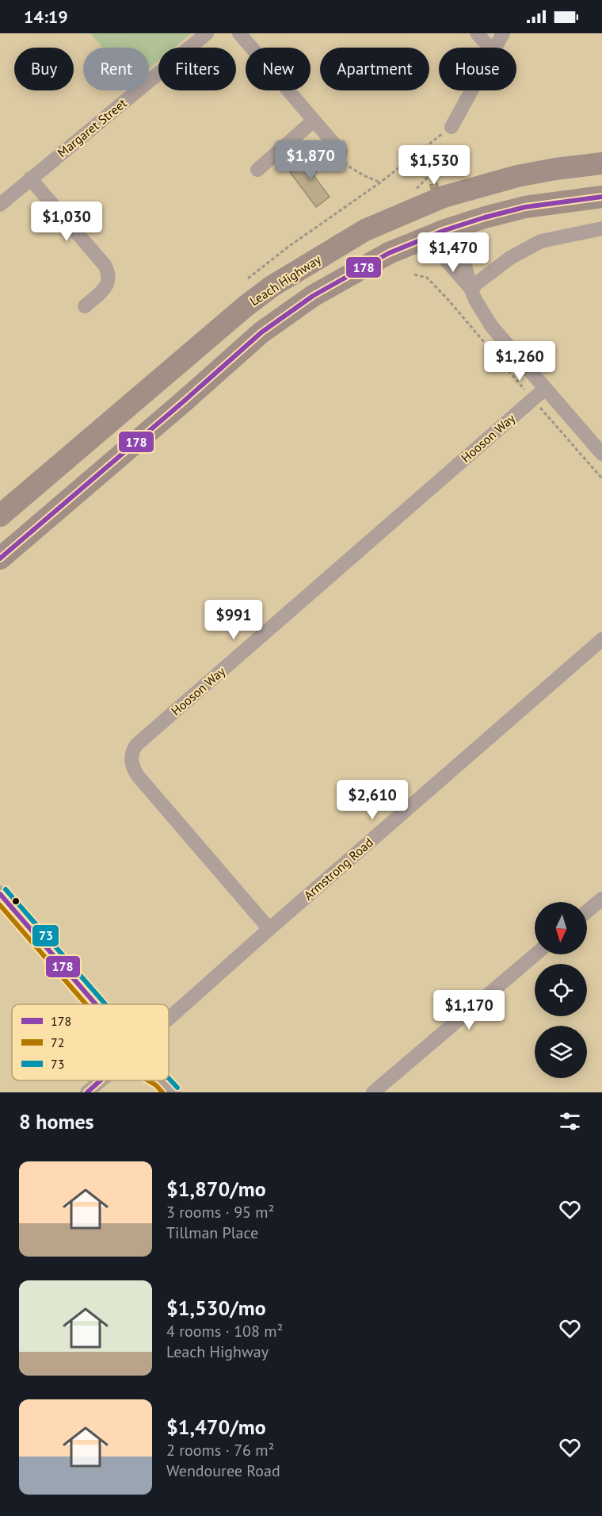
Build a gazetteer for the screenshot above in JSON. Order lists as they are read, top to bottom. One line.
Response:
{"streets":{"highway":["Leach Highway"],"street":["Margaret Street","Hooson Way","Armstrong Road"]},"crossings":[["Hooson Way","Armstrong Road"]],"lines":["transit line 178","transit line 73","transit line 72"],"legend":["178","72","73"],"north":"bottom","page":{"status":"14:19","chip":["Buy","Rent","Filters","New","Apartment","House"],"price":["$1,870","$1,530","$1,030","$1,470","$1,260","$991","$2,610","$1,170"],"heading":"8 homes","list":[{"name":"$1,870/mo","note":"3 rooms · 95 m² · Tillman Place"},{"name":"$1,530/mo","note":"4 rooms · 108 m² · Leach Highway"},{"name":"$1,470/mo","note":"2 rooms · 76 m² · Wendouree Road"}]}}
